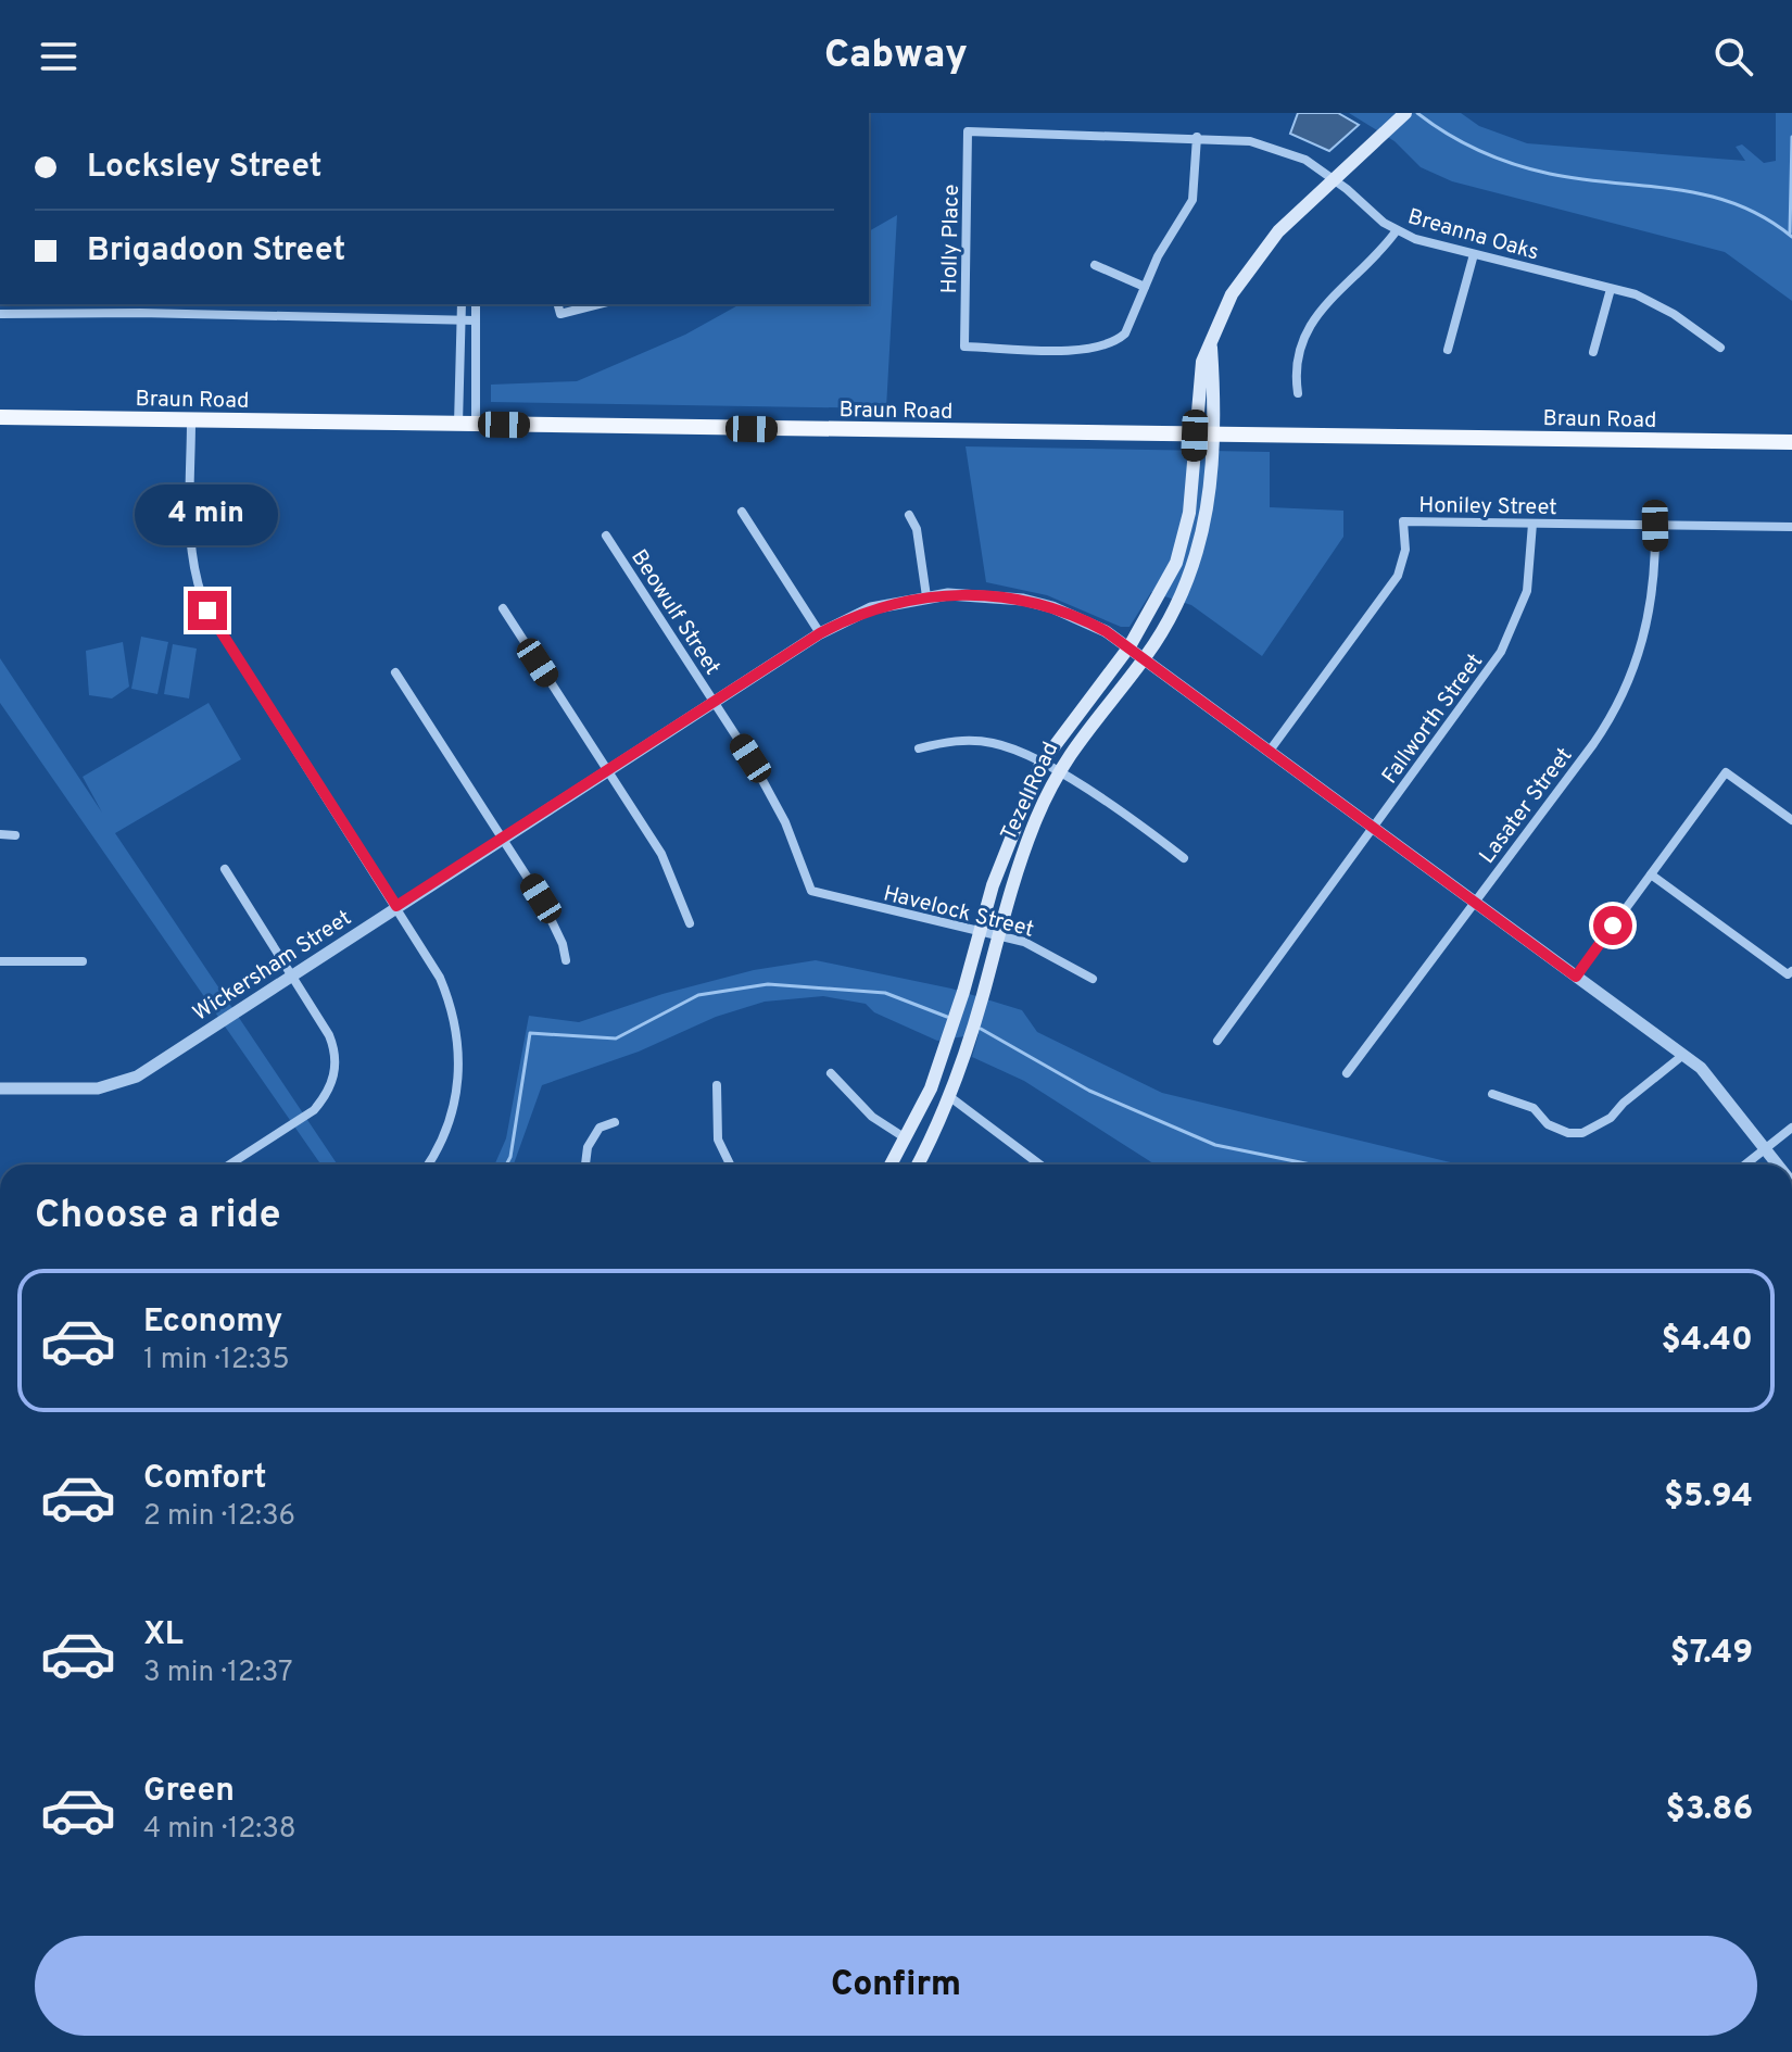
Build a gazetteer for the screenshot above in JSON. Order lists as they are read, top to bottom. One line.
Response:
{"streets":{"main road":["Braun Road","Tezel Road"],"street":["Breanna Oaks","Holly Place","Honiley Street","Beowulf Street","Fallworth Street","Lasater Street","Havelock Street","Wickersham Street"]},"crossings":[["Breanna Oaks","Holly Place"],["Breanna Oaks","Tezel Road"],["Braun Road","Tezel Road"],["Honiley Street","Fallworth Street"],["Honiley Street","Lasater Street"],["Honiley Street","Wickersham Street"],["Beowulf Street","Havelock Street"],["Beowulf Street","Wickersham Street"],["Fallworth Street","Wickersham Street"],["Tezel Road","Havelock Street"],["Tezel Road","Wickersham Street"],["Lasater Street","Wickersham Street"]],"page":{"header":"Cabway","banner":["Locksley Street","Brigadoon Street"],"bubble":"4 min","heading":"Choose a ride","list":[{"name":"Economy","note":"1 min · 12:35","value":"$4.40"},{"name":"Comfort","note":"2 min · 12:36","value":"$5.94"},{"name":"XL","note":"3 min · 12:37","value":"$7.49"},{"name":"Green","note":"4 min · 12:38","value":"$3.86"}],"buttons":"Confirm"}}
